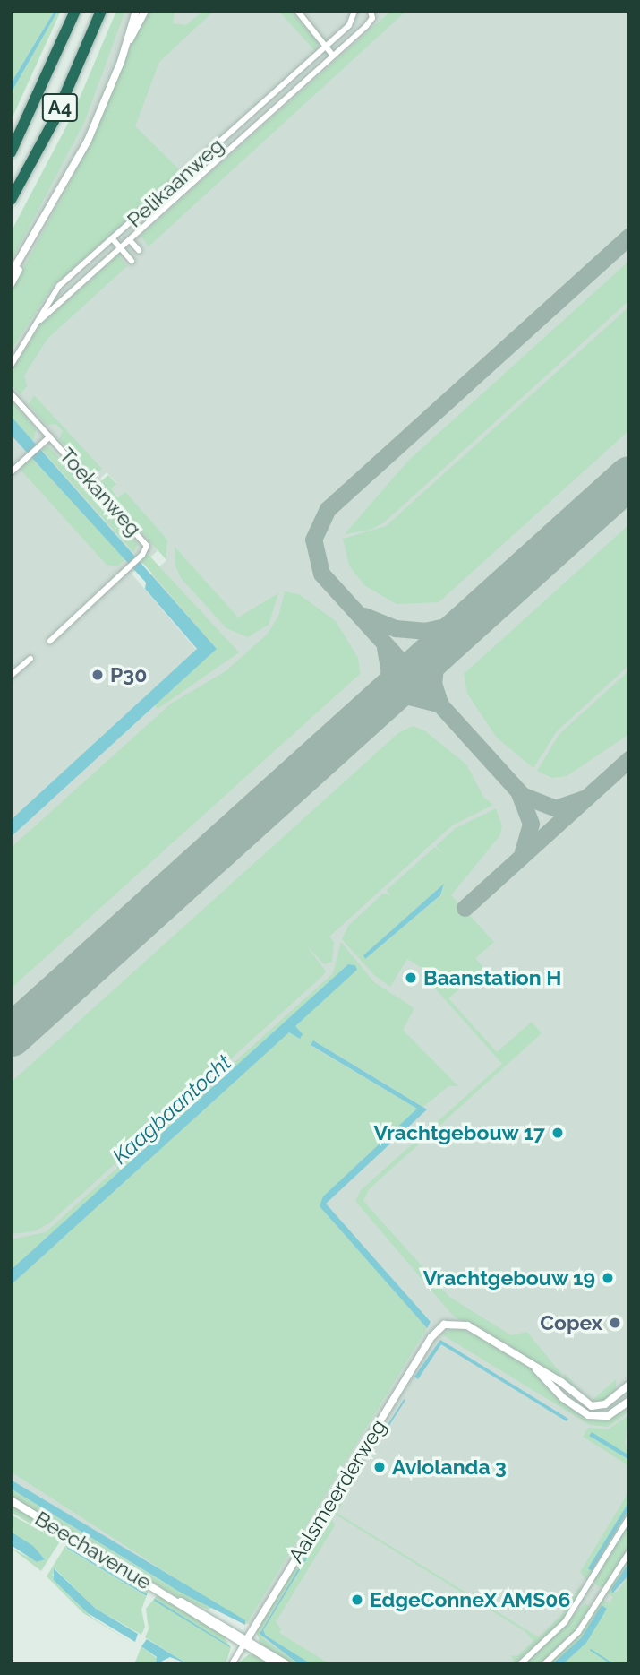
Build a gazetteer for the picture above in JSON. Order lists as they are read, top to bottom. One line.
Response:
{"streets":{"highway":["A4"],"street":["Pelikaanweg","Toekanweg","Aalsmeerderweg","Beechavenue"]},"crossings":[["Aalsmeerderweg","Beechavenue"]],"water":["Kaagbaantocht"],"places":["P30","Baanstation H","Vrachtgebouw 17","Vrachtgebouw 19","Copex","Aviolanda 3","EdgeConneX AMS06"]}
